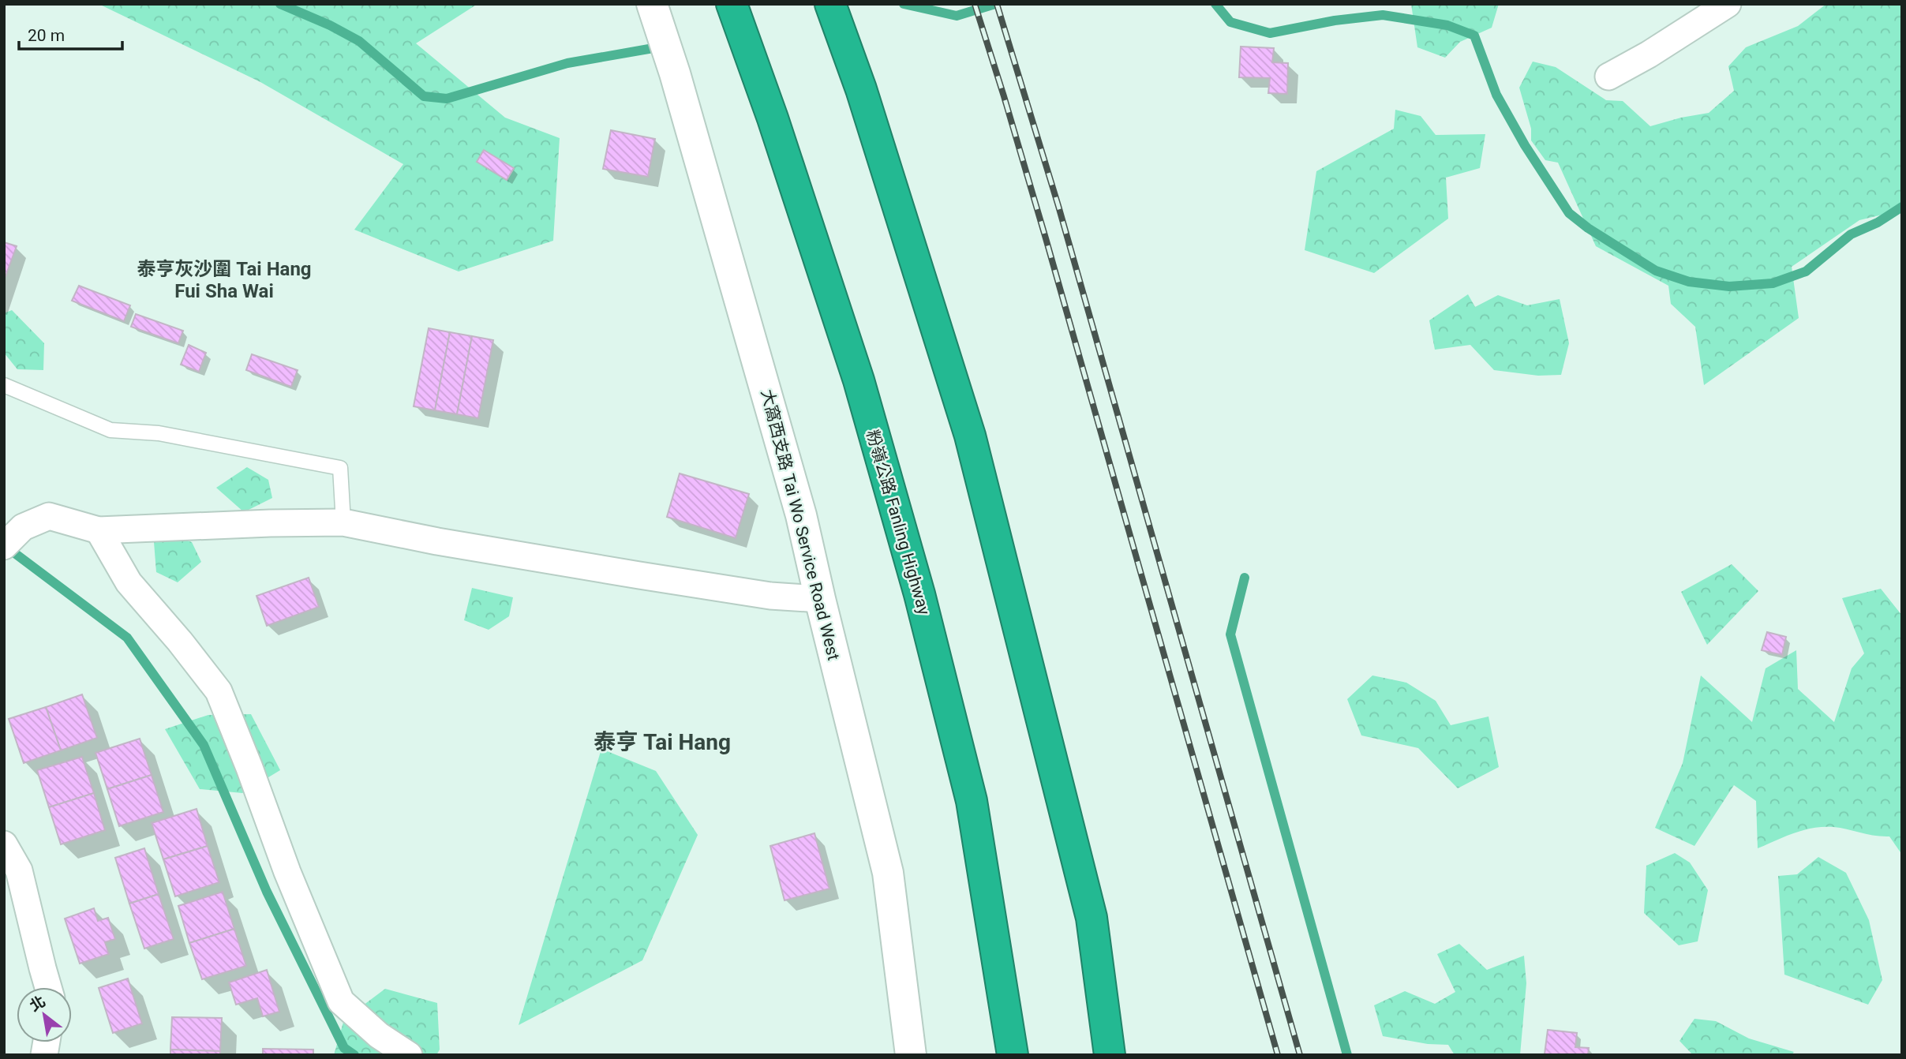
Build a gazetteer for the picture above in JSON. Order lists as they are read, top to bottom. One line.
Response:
{"streets":{"highway":["粉嶺公路 Fanling Highway"],"main road":["大窩西支路 Tai Wo Service Road West"]},"districts":["泰亨灰沙圍 Tai Hang Fui Sha Wai","泰亨 Tai Hang"],"scale_bar":"20 m","north":"top left"}
